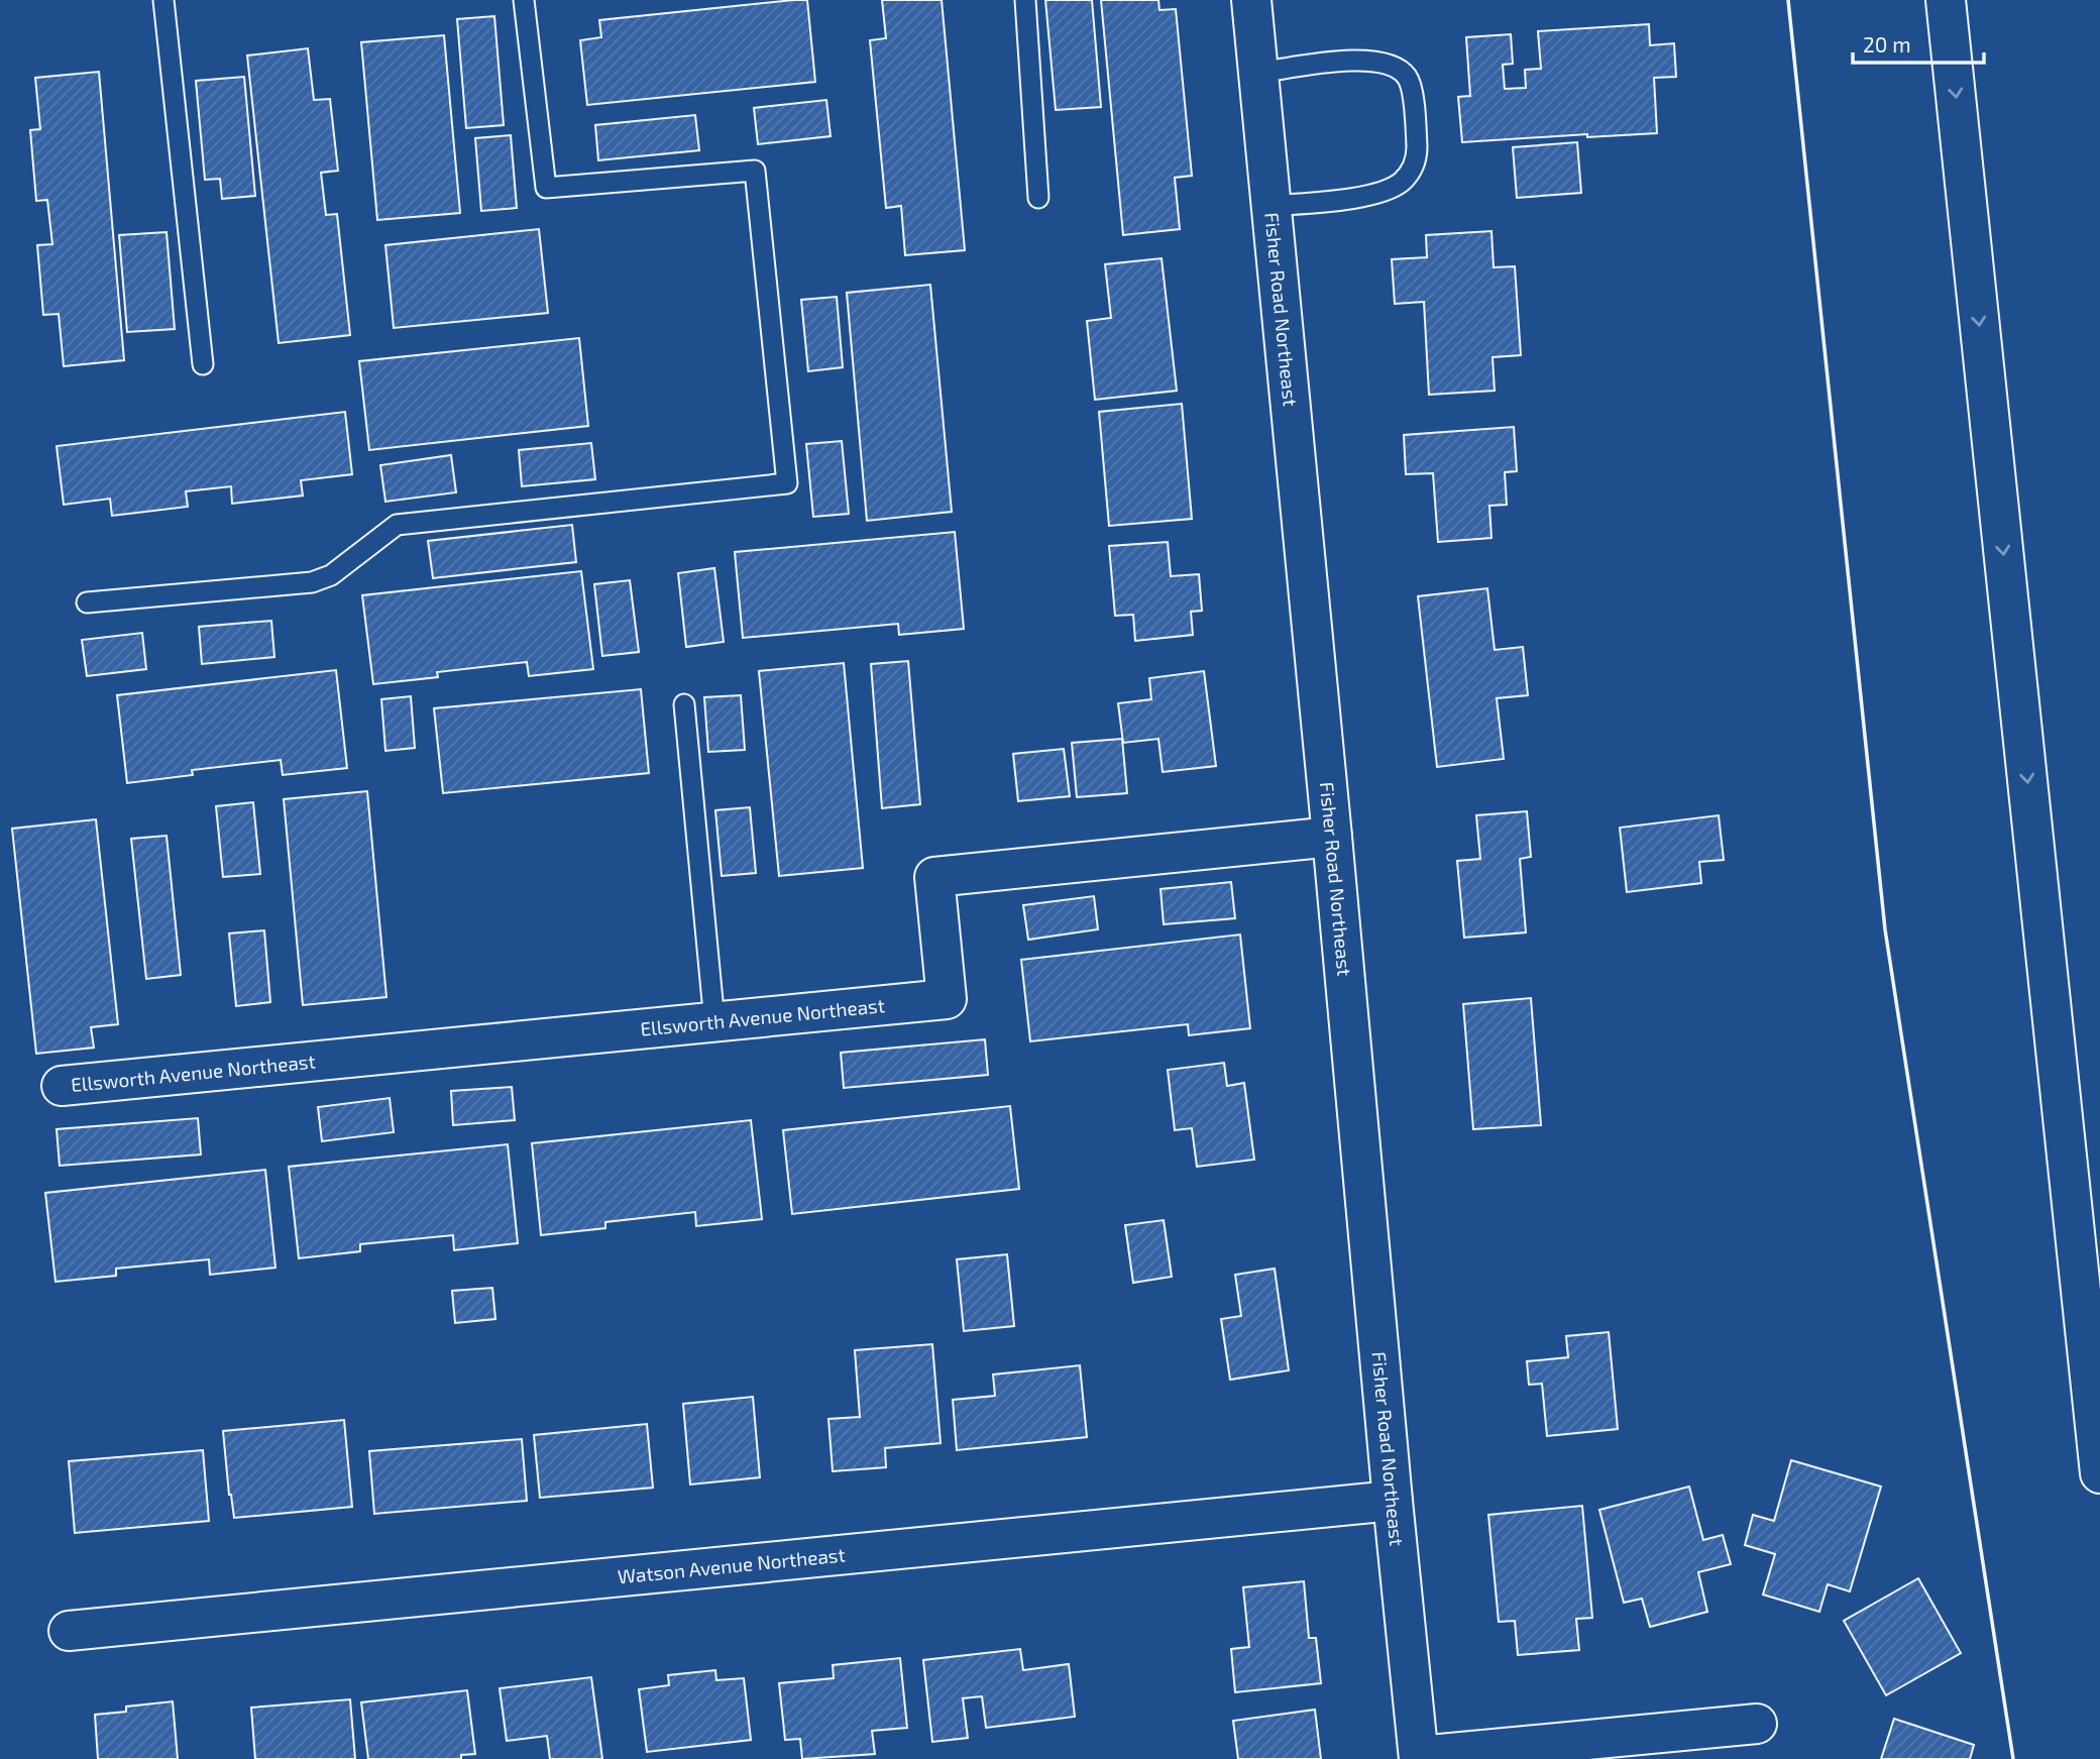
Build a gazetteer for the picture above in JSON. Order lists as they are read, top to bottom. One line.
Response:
{"streets":{"main road":["Fisher Road Northeast","Ellsworth Avenue Northeast","Watson Avenue Northeast"]},"crossings":[["Fisher Road Northeast","Ellsworth Avenue Northeast"],["Fisher Road Northeast","Watson Avenue Northeast"]],"scale_bar":"20 m"}
